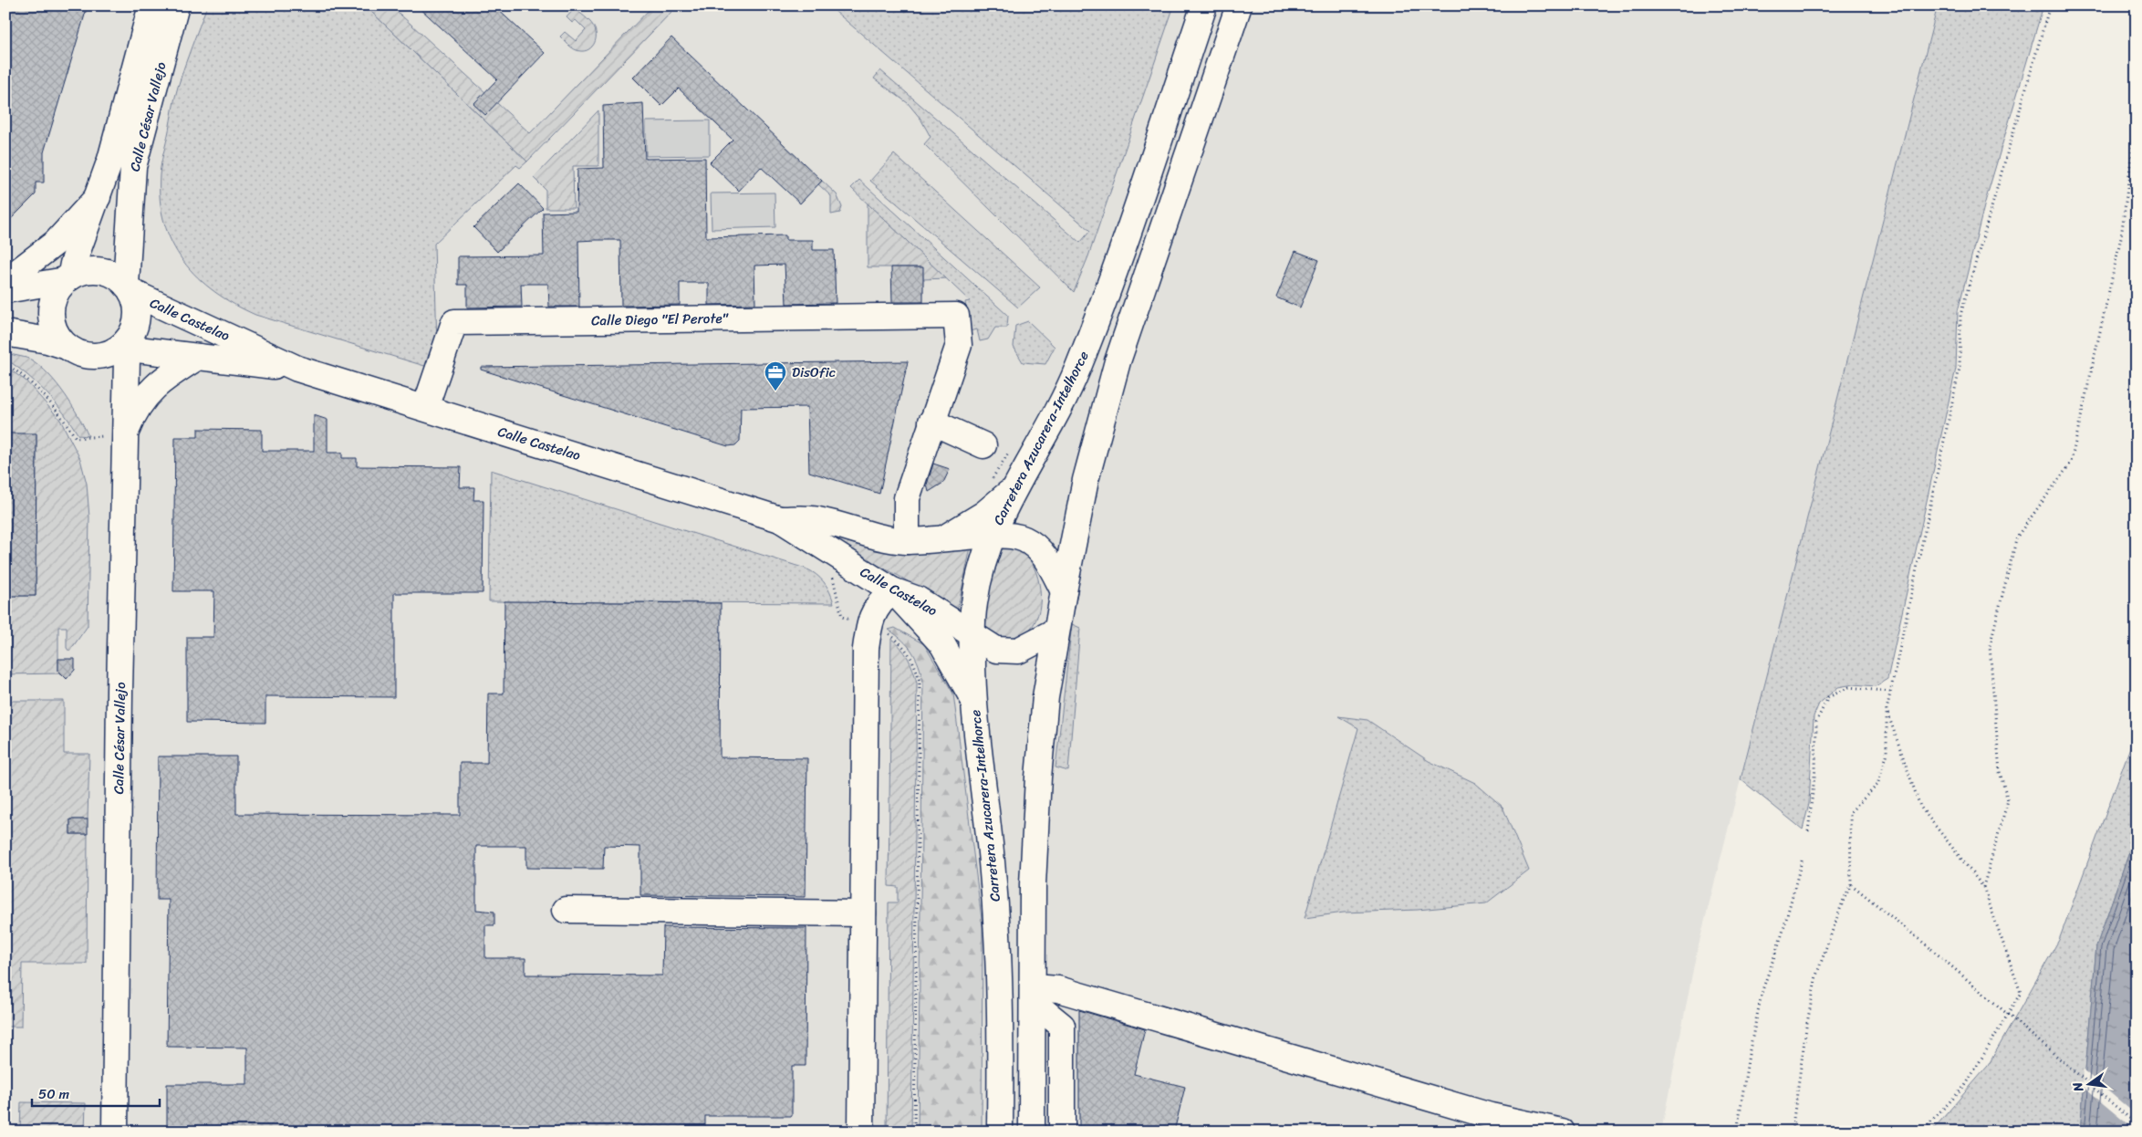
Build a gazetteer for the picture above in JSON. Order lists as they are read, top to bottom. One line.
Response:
{"streets":{"main road":["Calle César Vallejo","Calle Castelao","Calle Diego \"El Perote\"","Carretera Azucarera-Intelhorce"]},"crossings":[["Calle César Vallejo","Calle Castelao"],["Calle Castelao","Calle Diego \"El Perote\""],["Calle Castelao","Carretera Azucarera-Intelhorce"]],"places":{"office":["DisOfic"]},"scale_bar":"50 m","north":"left"}
